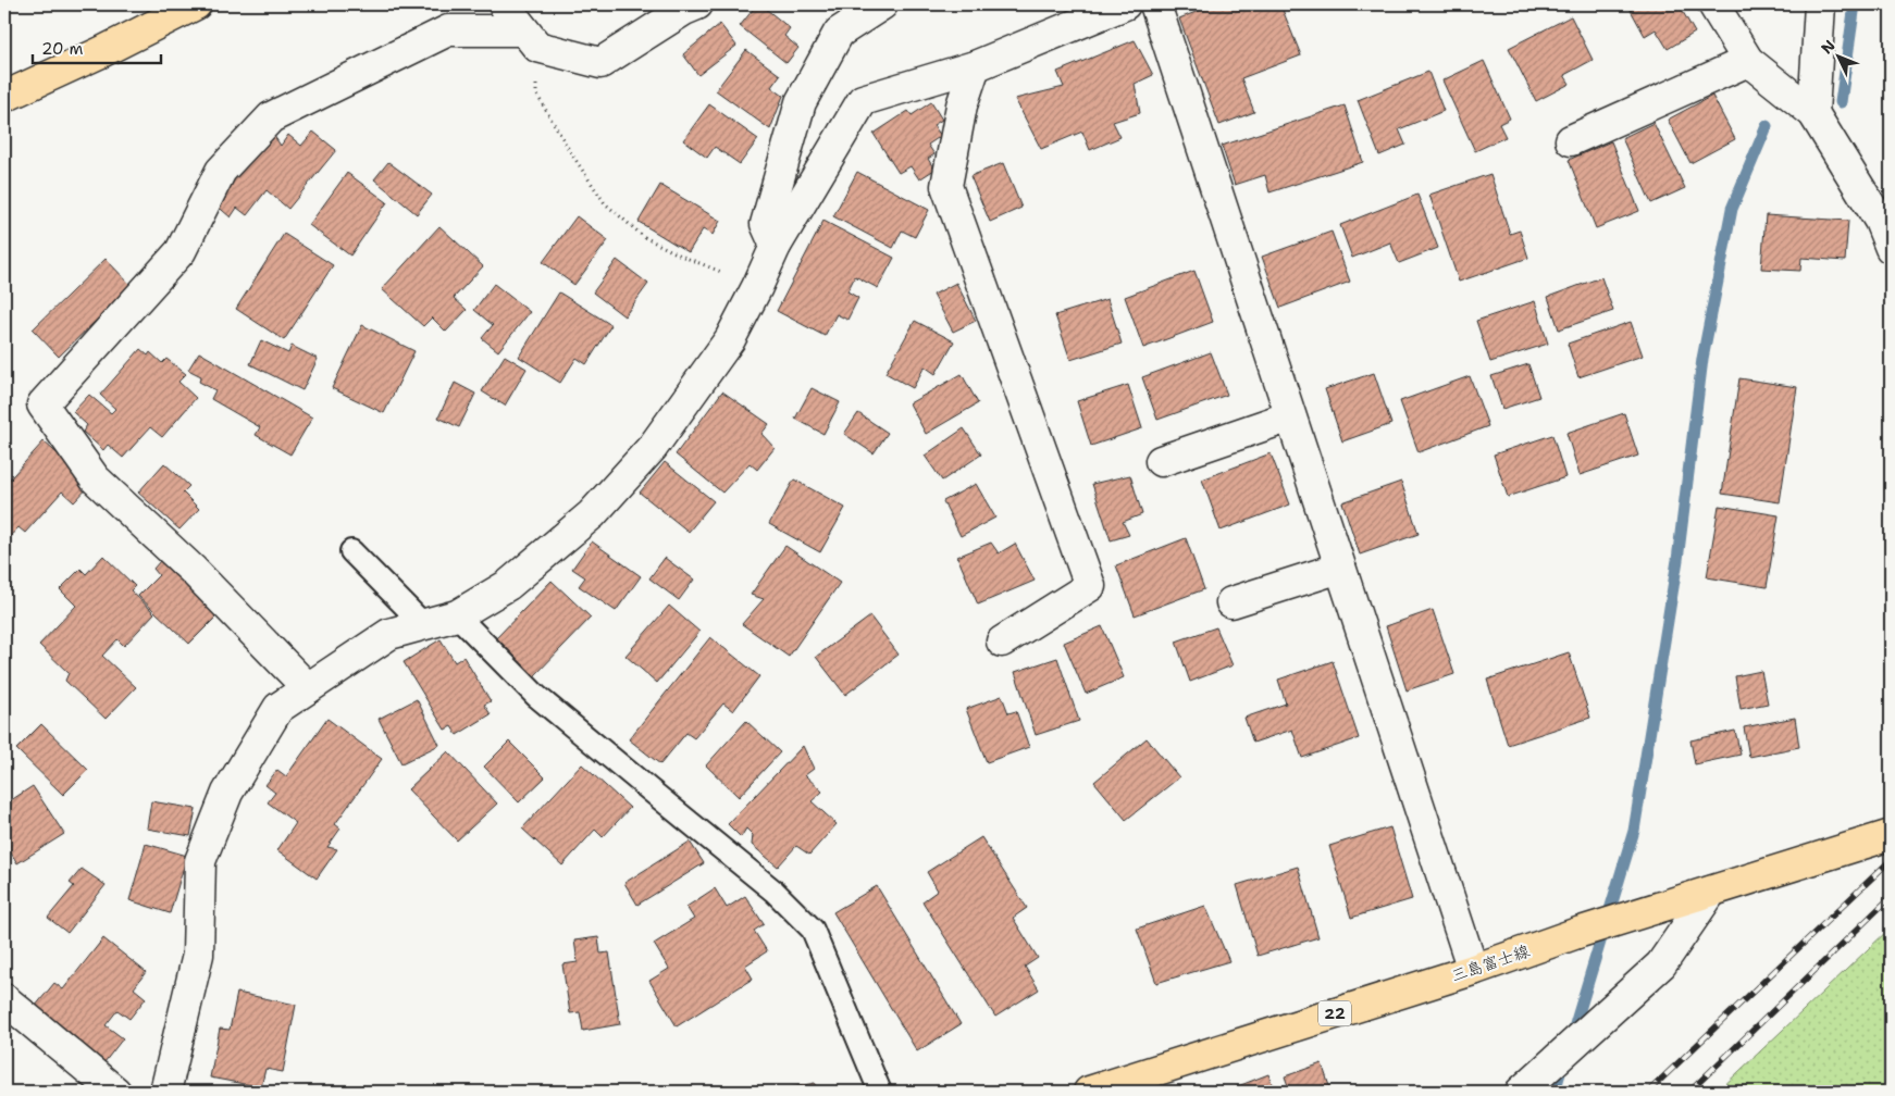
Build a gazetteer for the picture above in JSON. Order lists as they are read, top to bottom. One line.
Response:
{"streets":{"main road":["三島富士線","22"]},"scale_bar":"20 m","north":"top left"}
